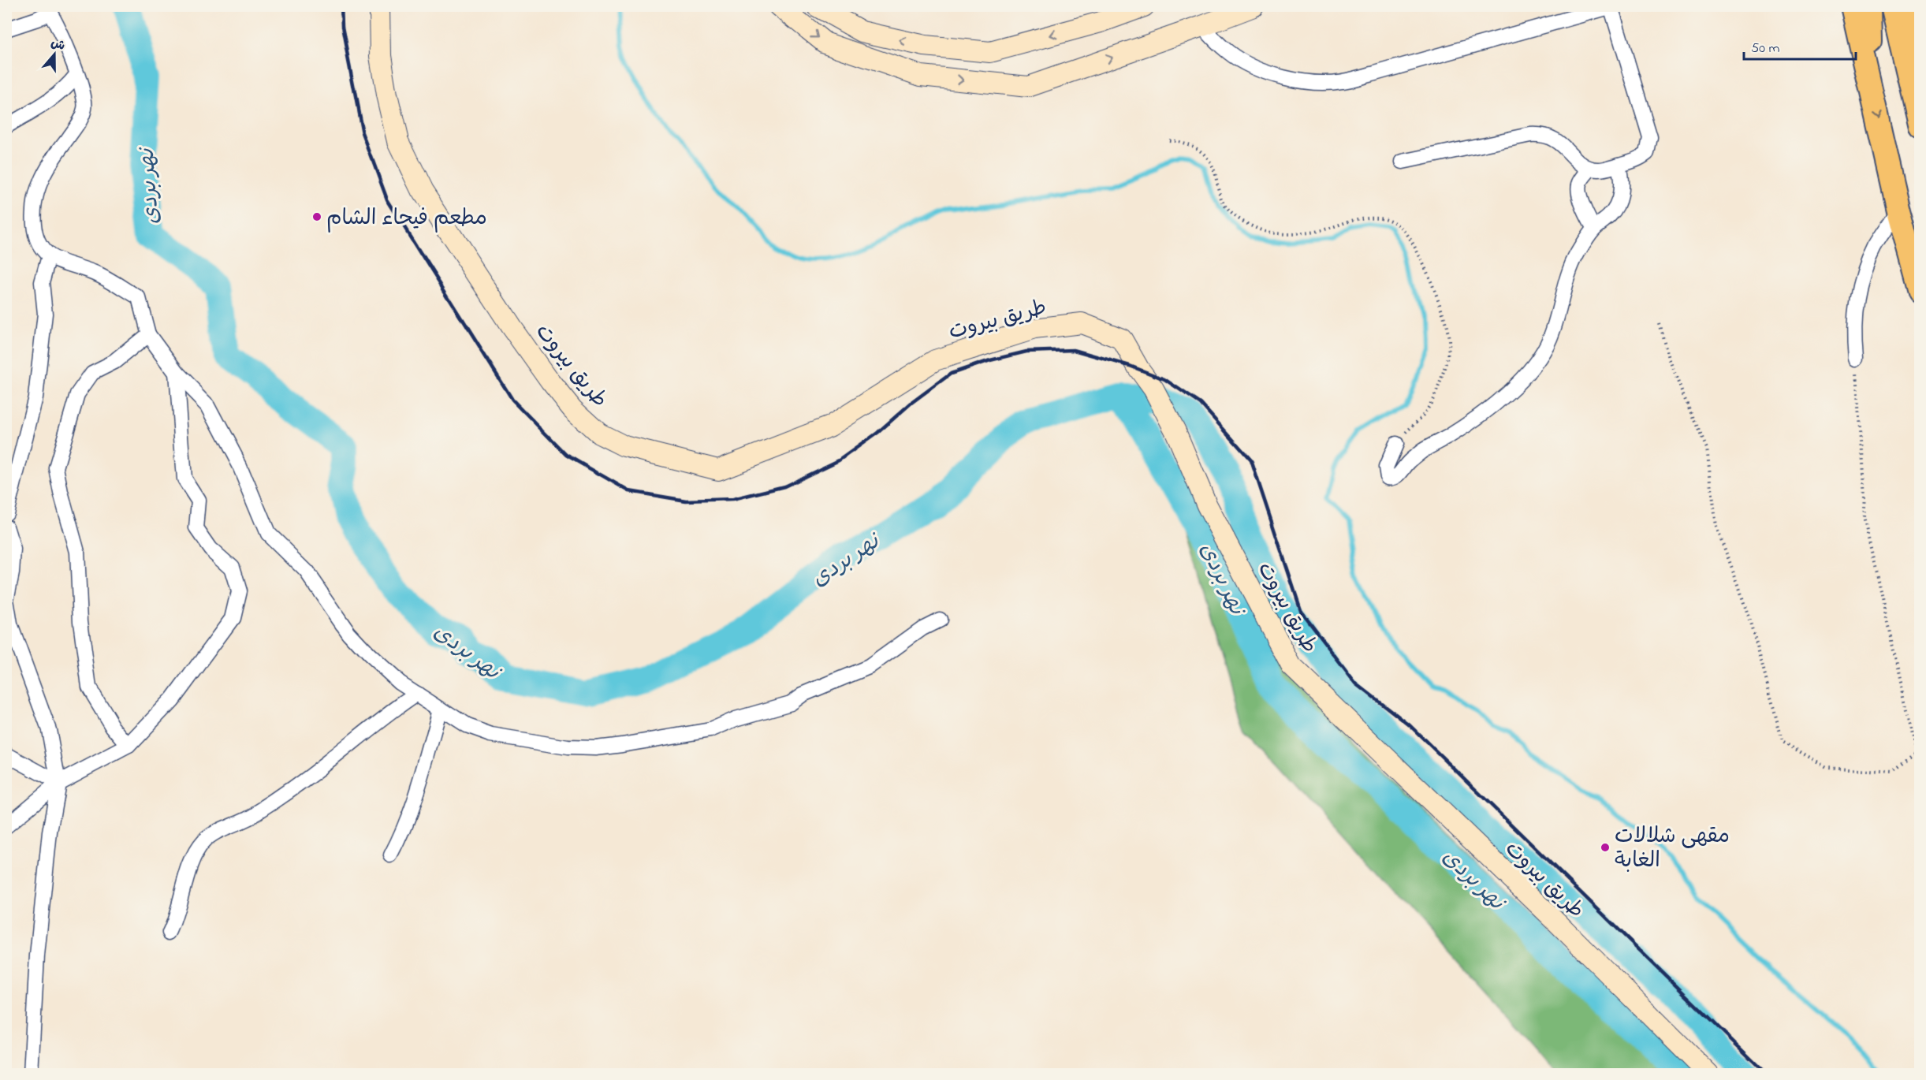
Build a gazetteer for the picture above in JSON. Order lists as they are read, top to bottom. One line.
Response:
{"streets":{"street":["طريق بيروت"]},"water":["نهر بردى"],"places":["مطعم فيحاء الشام","مقهى شلالات الغابة"],"scale_bar":"50 m","north":"top"}
